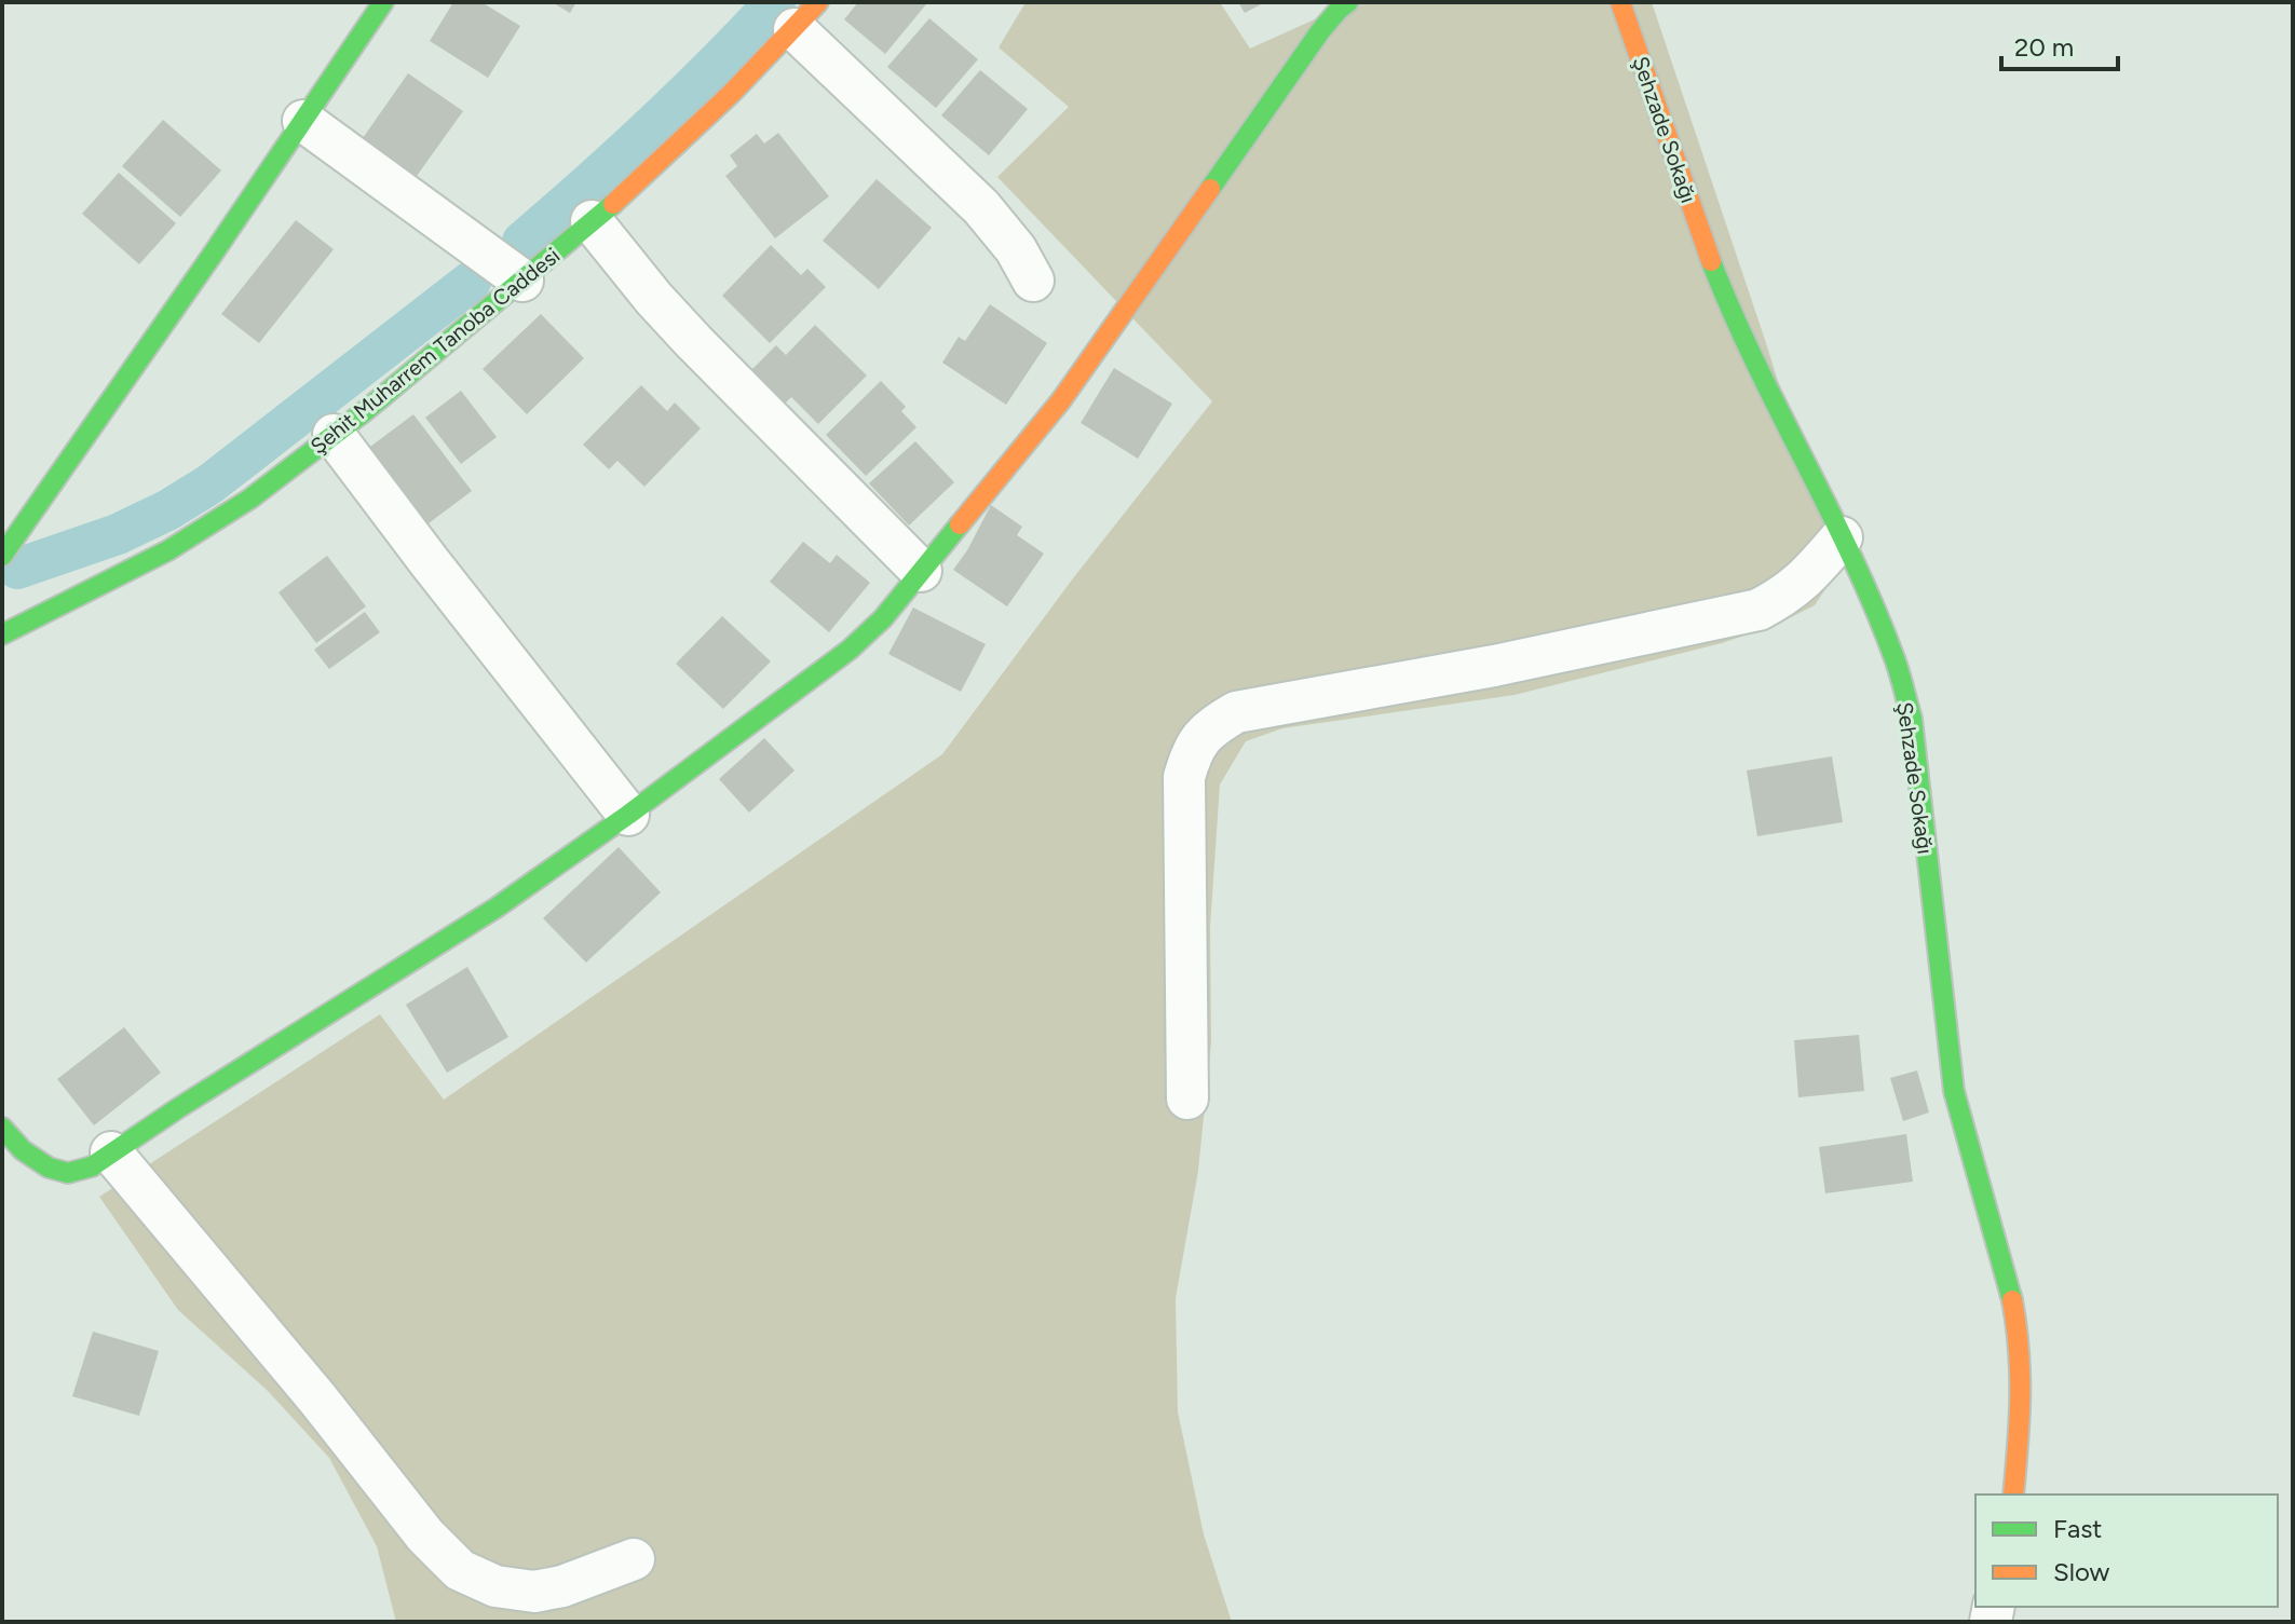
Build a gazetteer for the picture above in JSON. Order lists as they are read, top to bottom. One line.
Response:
{"streets":{"street":["Şehzade Sokağı","Şehit Muharrem Tanoba Caddesi"]},"legend":["Fast","Slow"],"scale_bar":"20 m"}
